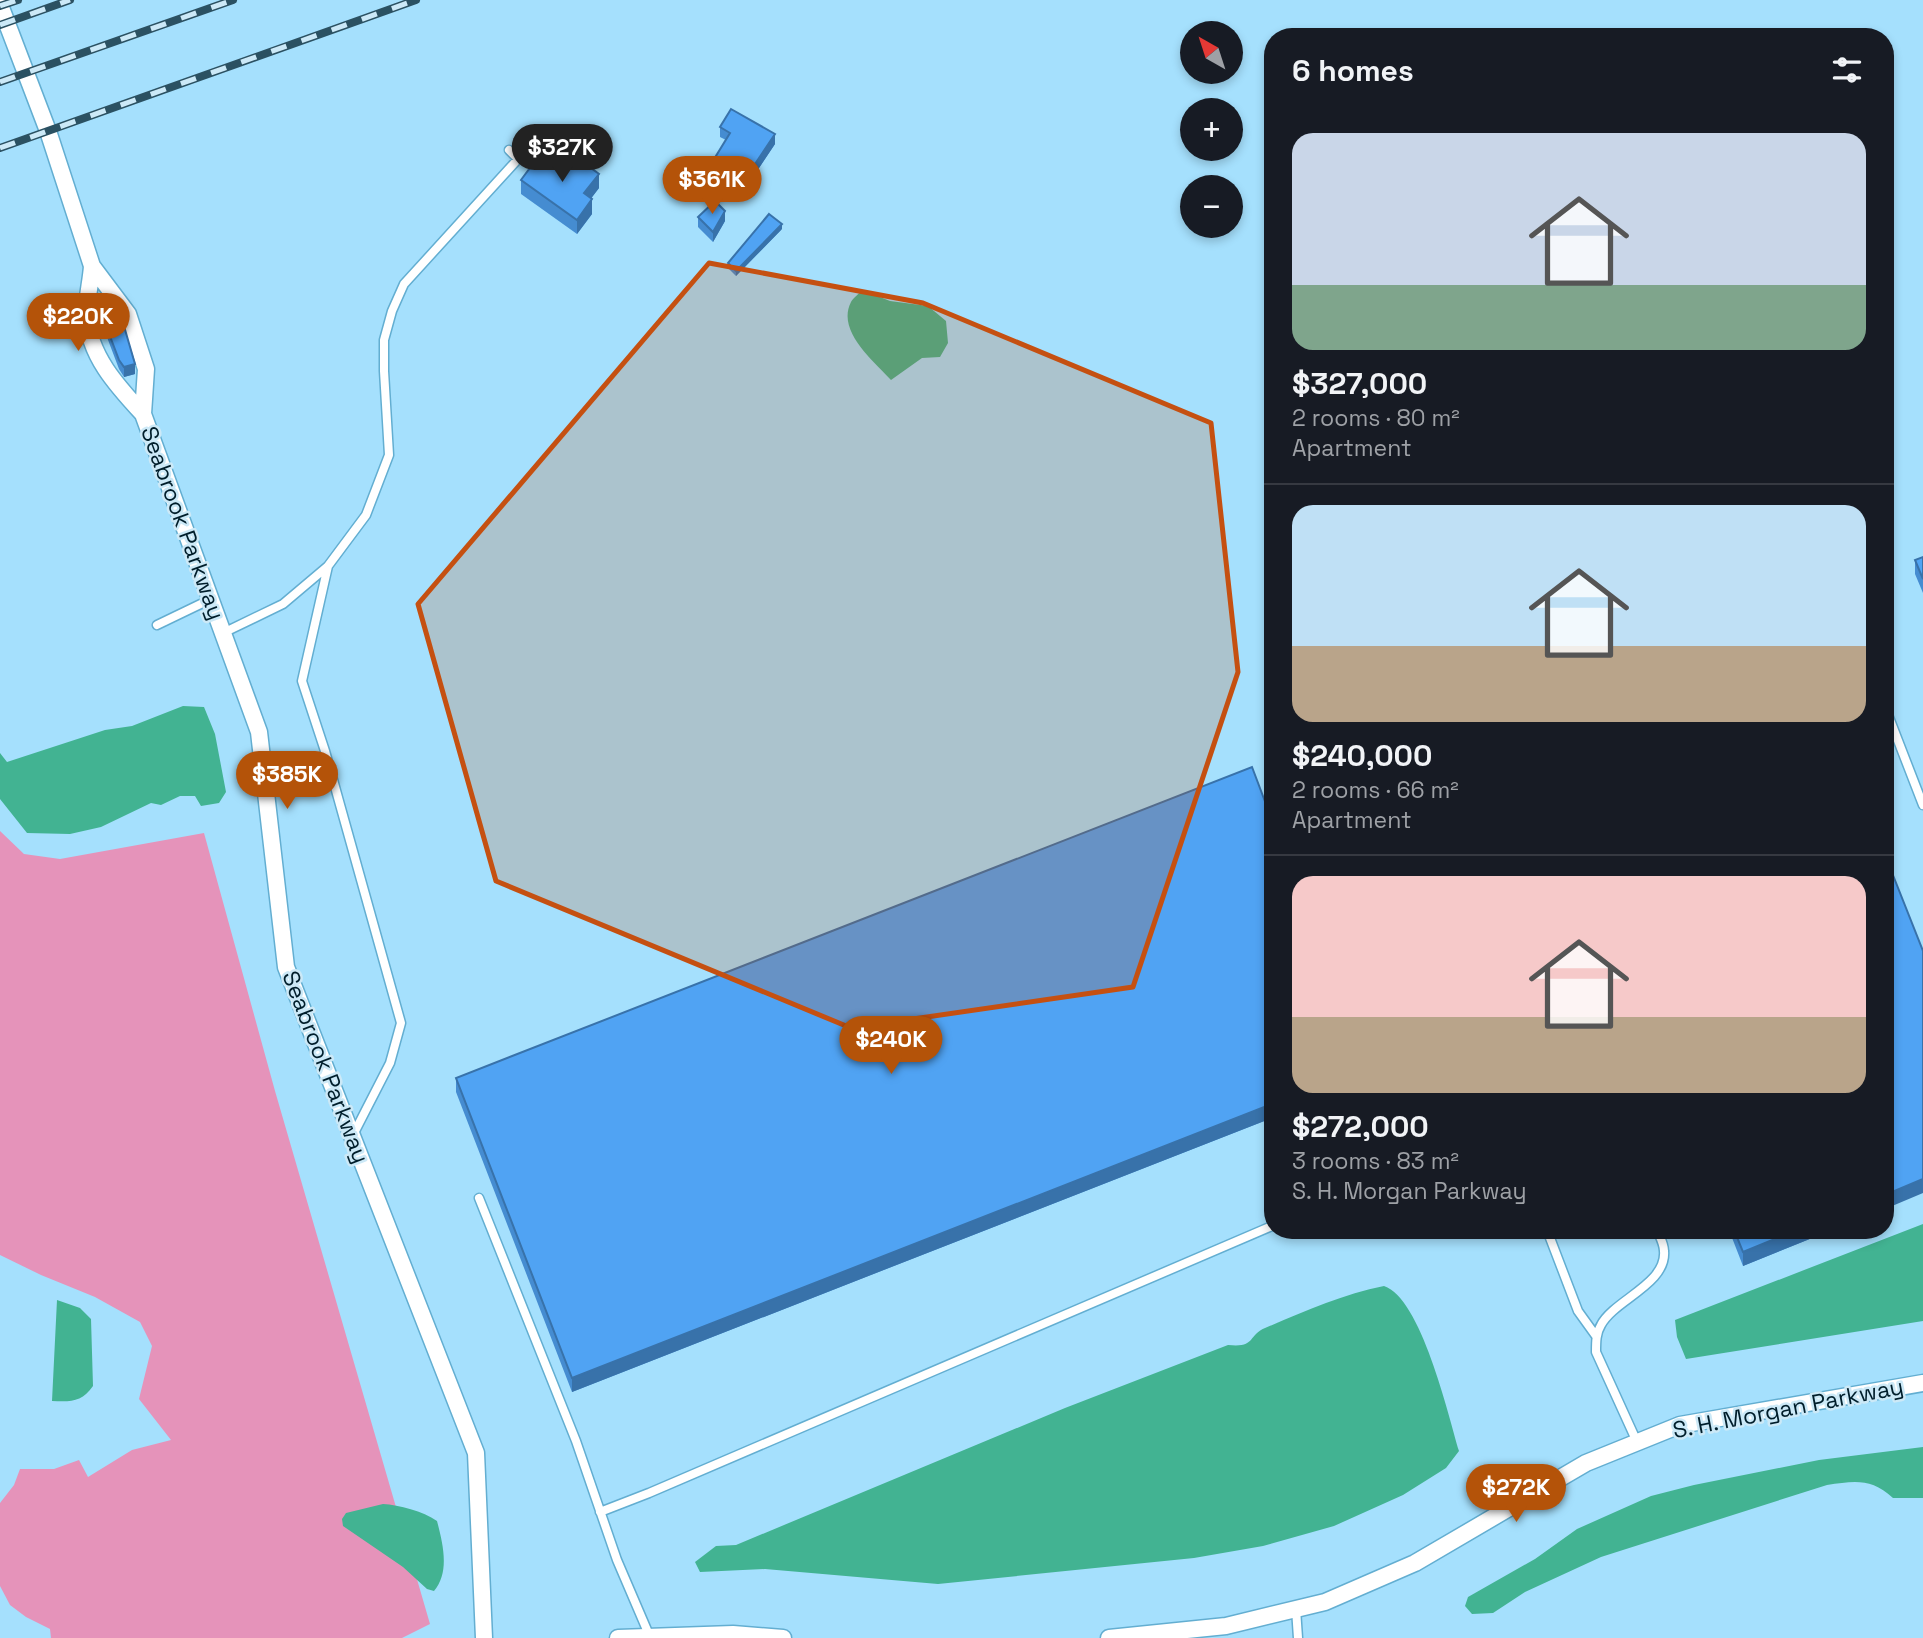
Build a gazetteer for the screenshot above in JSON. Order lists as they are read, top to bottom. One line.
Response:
{"streets":{"street":["Seabrook Parkway","S. H. Morgan Parkway"]},"north":"top left","page":{"map_buttons":["+","−"],"heading":"6 homes","list":[{"name":"$327,000","note":"2 rooms · 80 m² · Apartment"},{"name":"$240,000","note":"2 rooms · 66 m² · Apartment"},{"name":"$272,000","note":"3 rooms · 83 m² · S. H. Morgan Parkway"}],"price":["$327K","$361K","$220K","$385K","$240K","$272K"]}}
